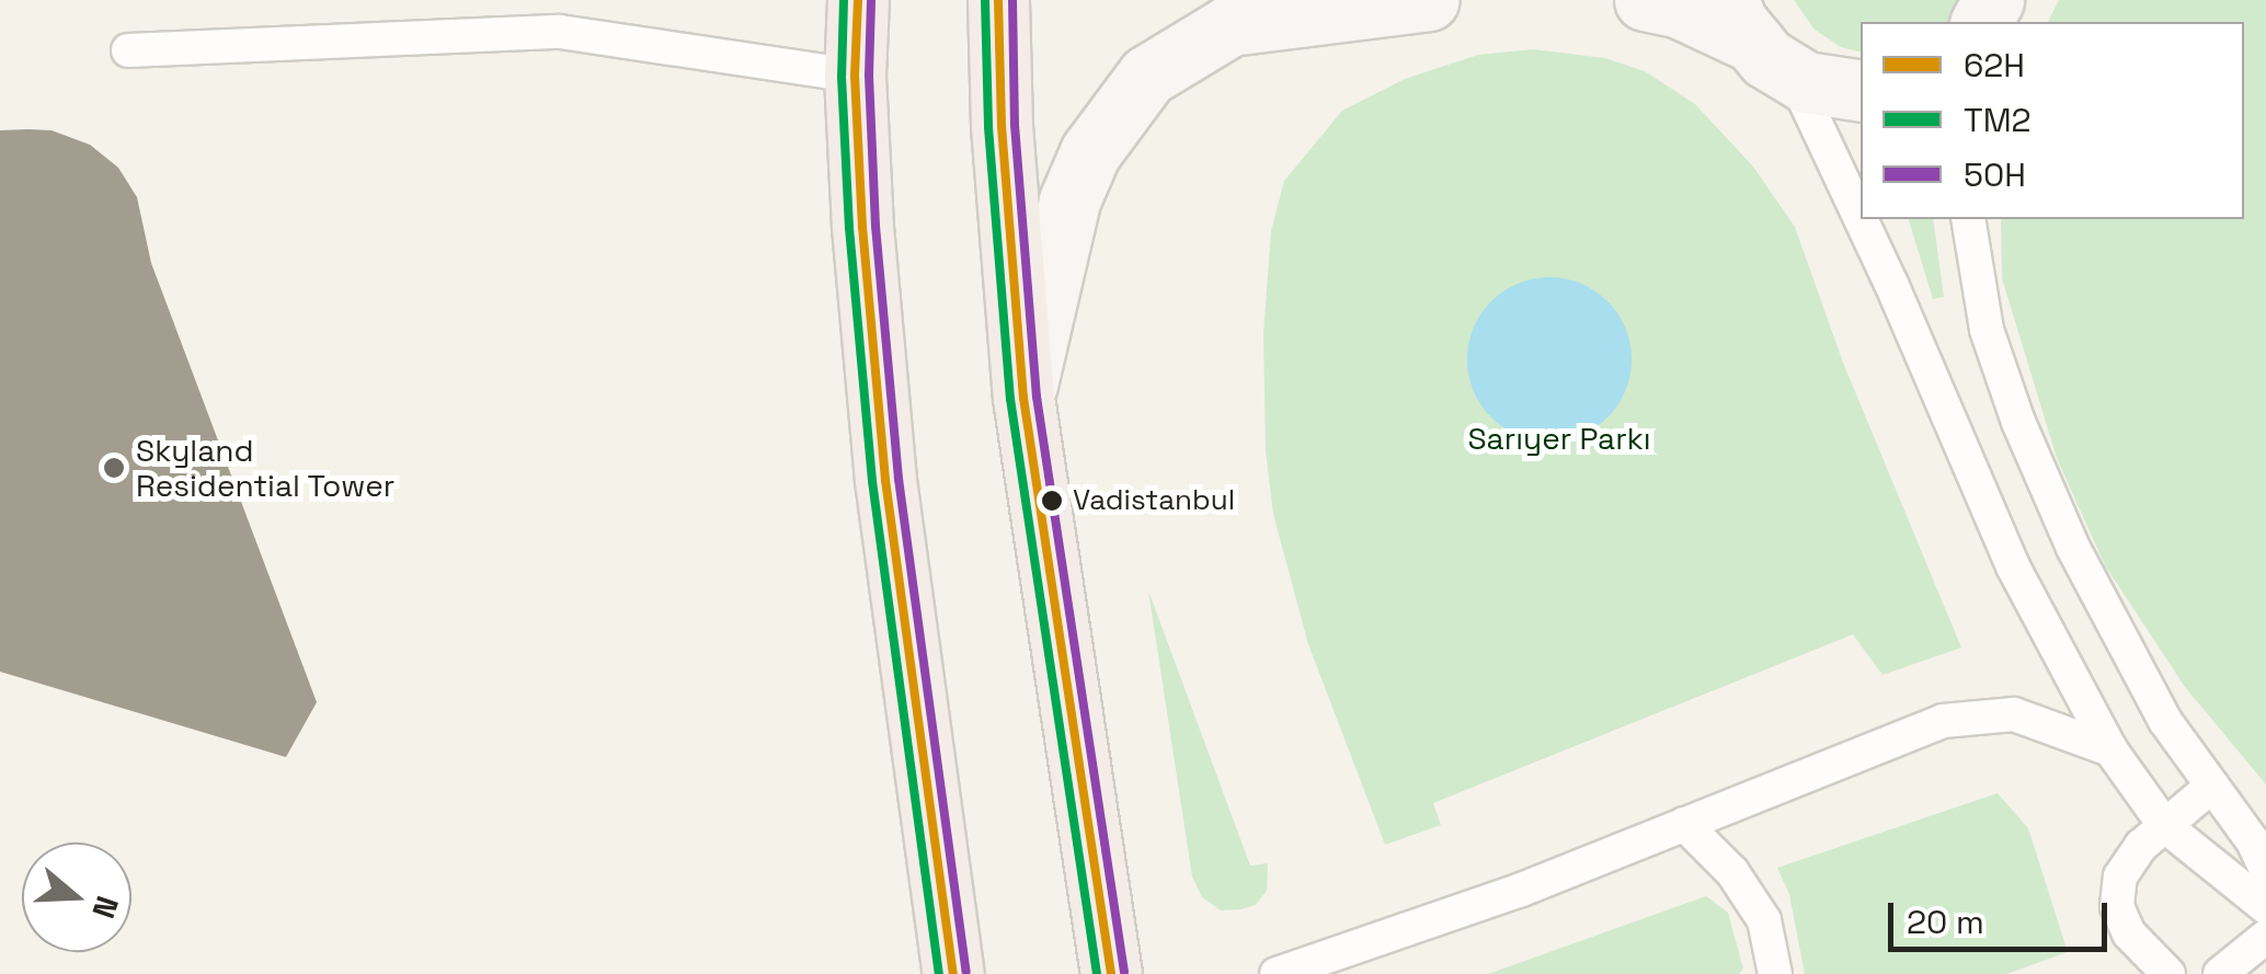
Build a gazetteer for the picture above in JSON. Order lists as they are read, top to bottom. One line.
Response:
{"parks":["Sarıyer Parkı"],"places":["Skyland Residential Tower","Vadistanbul"],"lines":["transit line 62H","transit line TM2","transit line 50H"],"legend":["62H","TM2","50H"],"scale_bar":"20 m","north":"right"}
